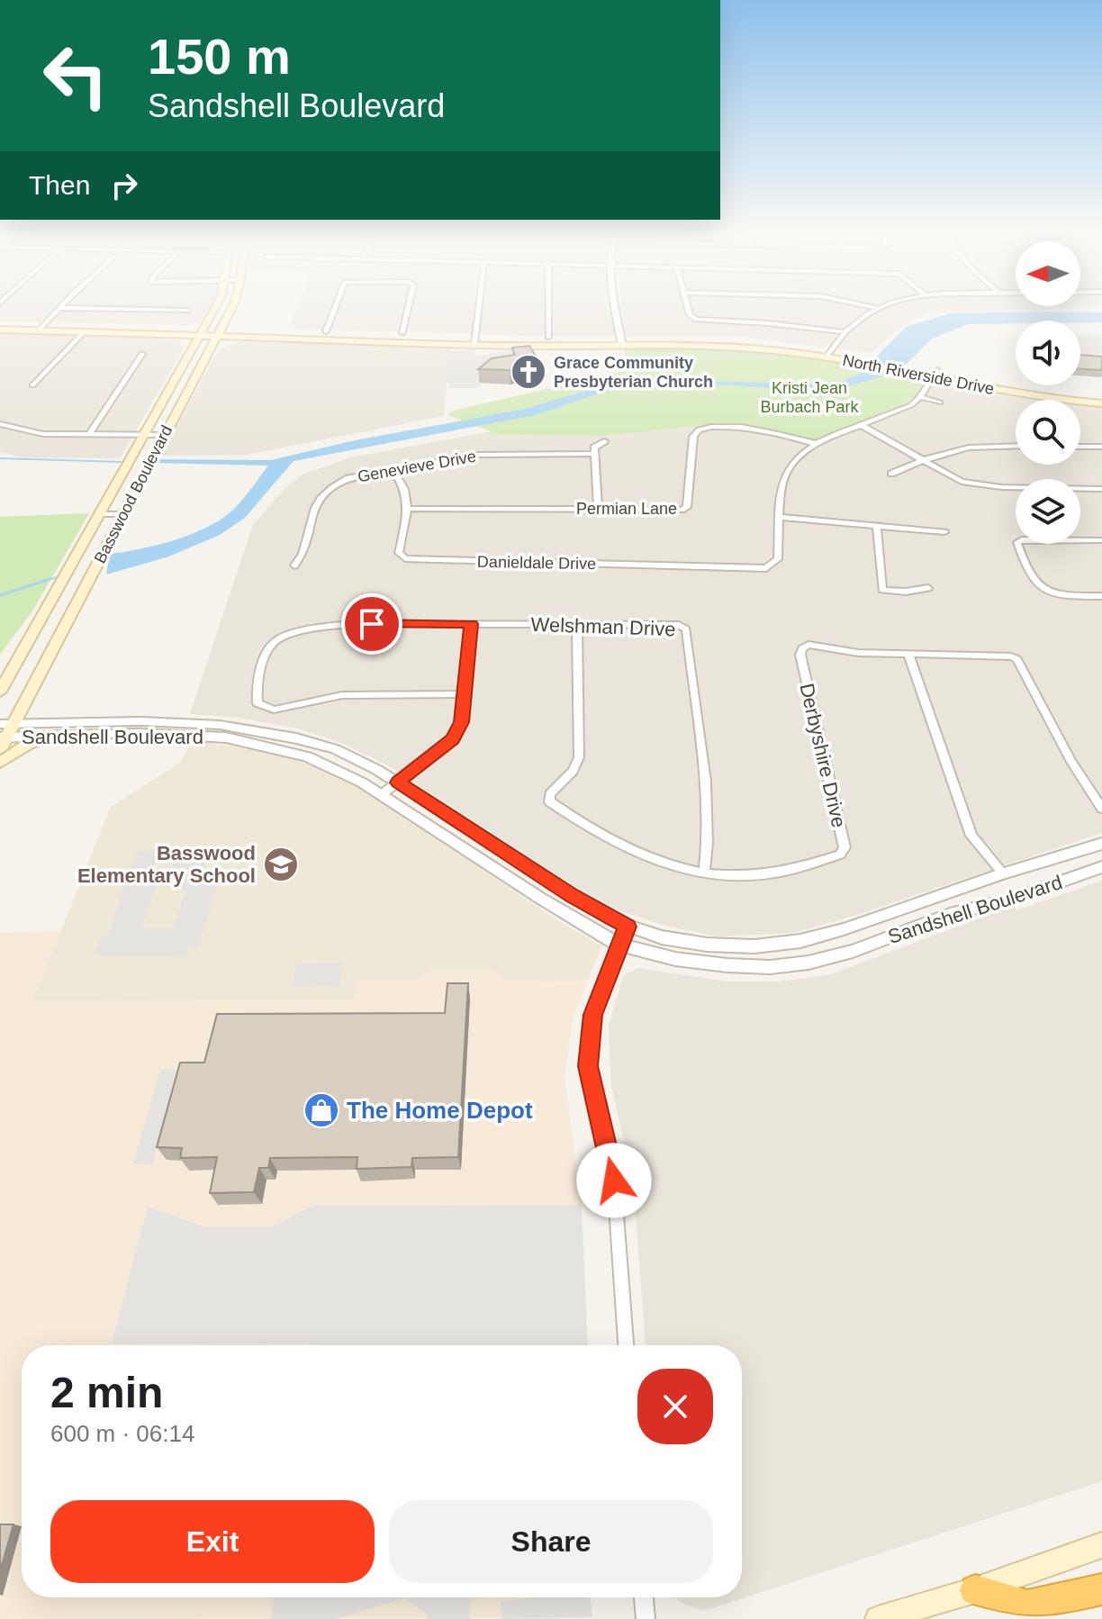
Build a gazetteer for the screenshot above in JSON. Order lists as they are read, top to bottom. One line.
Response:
{"streets":{"main road":["North Riverside Drive","Basswood Boulevard"],"street":["Genevieve Drive","Permian Lane","Danieldale Drive","Welshman Drive","Sandshell Boulevard","Derbyshire Drive"]},"crossings":[["North Riverside Drive","Basswood Boulevard"],["Basswood Boulevard","Sandshell Boulevard"],["Permian Lane","Danieldale Drive"],["Welshman Drive","Derbyshire Drive"]],"parks":["Kristi Jean Burbach Park"],"places":{"church":["Grace Community Presbyterian Church"],"school or university":["Basswood Elementary School"],"shop":["The Home Depot"]},"north":"left","page":{"turn":["150 m","Sandshell Boulevard"],"then":"Then","heading":["2 min","600 m · 06:14"],"buttons":["Exit","Share"]}}
